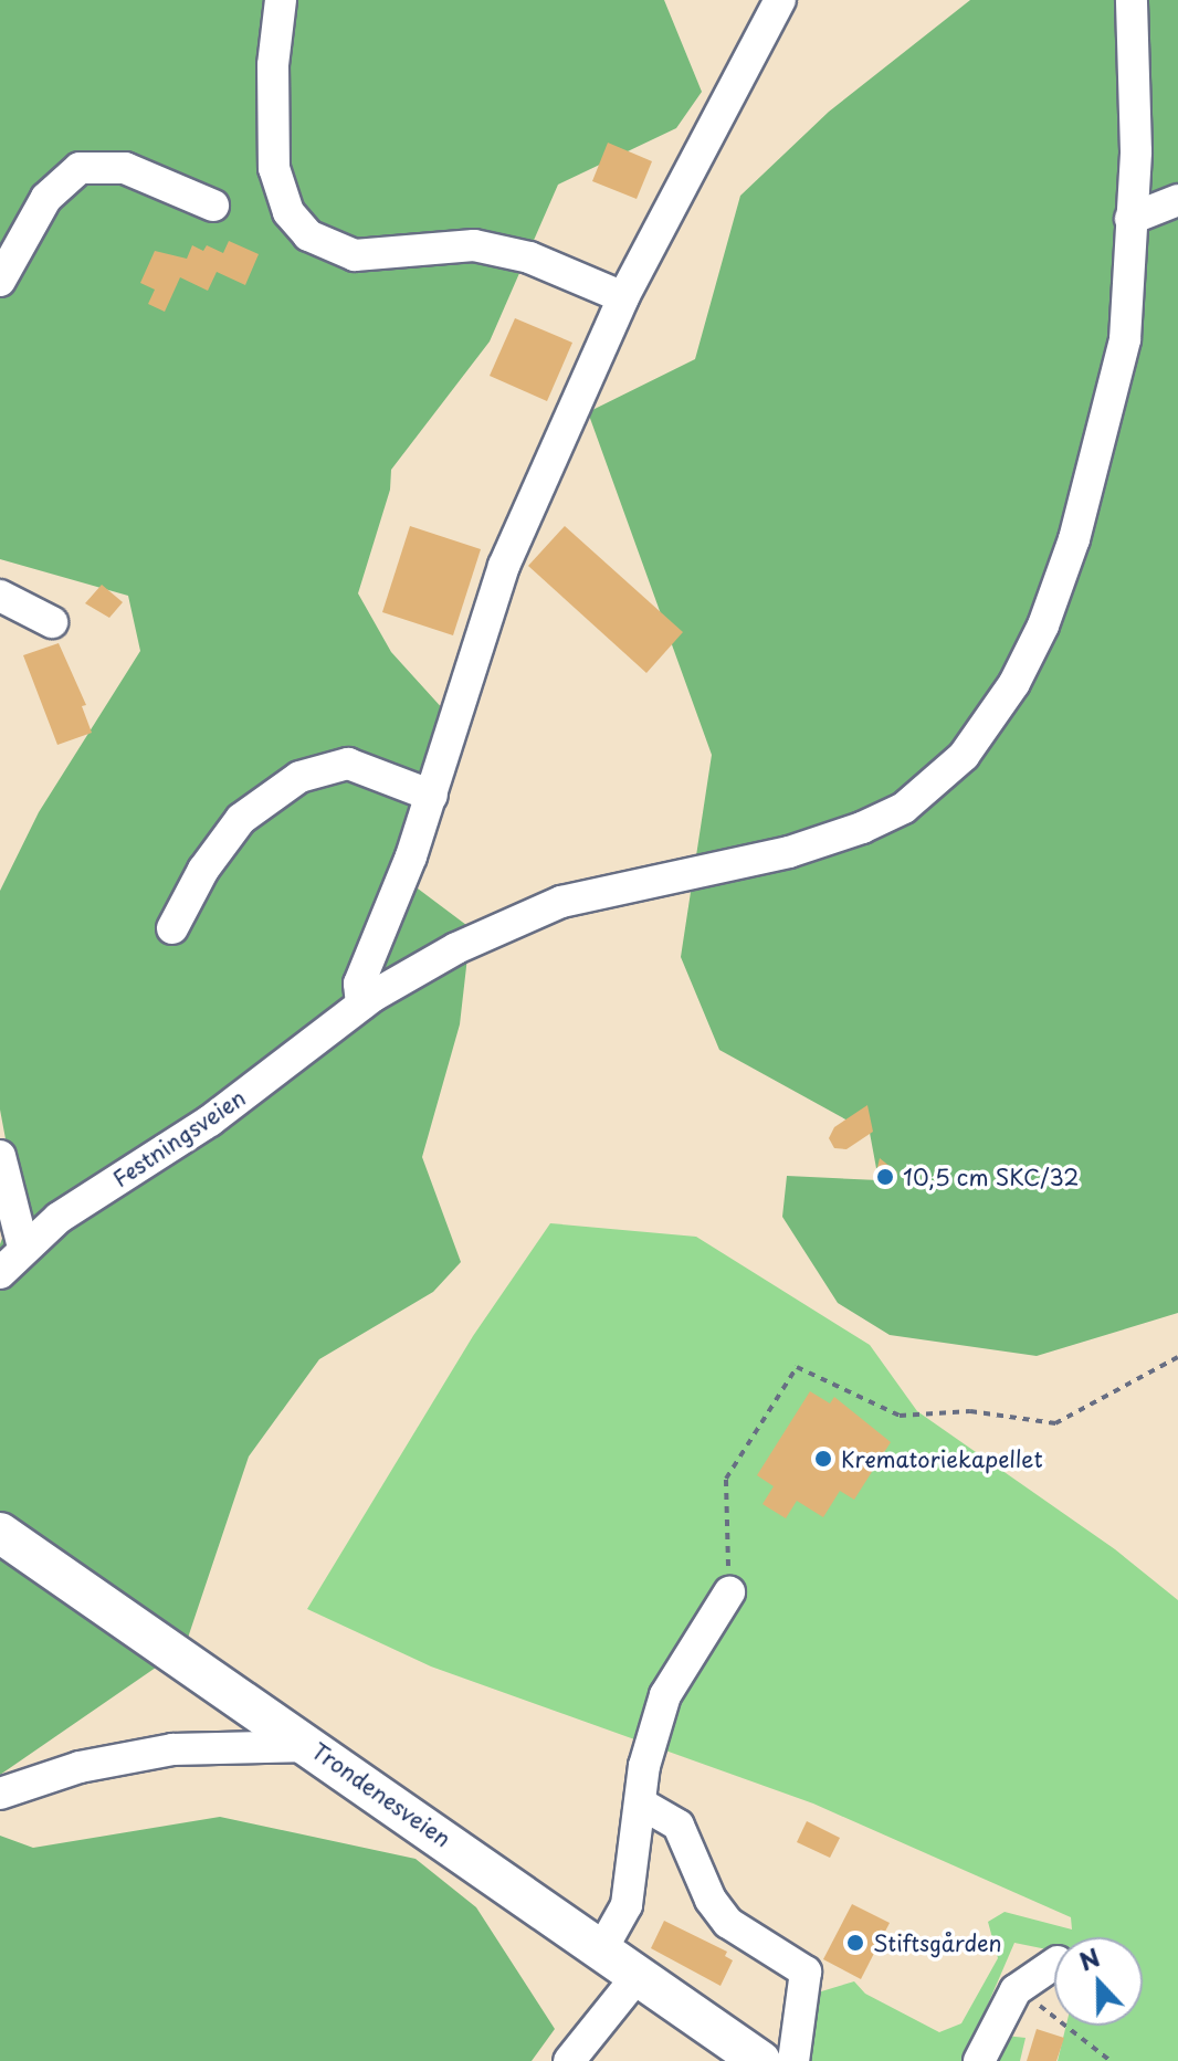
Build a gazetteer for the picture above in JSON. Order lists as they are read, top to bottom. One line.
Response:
{"streets":{"main road":["Trondenesveien"],"street":["Festningsveien"]},"places":["10,5 cm SKC/32","Krematoriekapellet","Stiftsgården"],"north":"top"}
